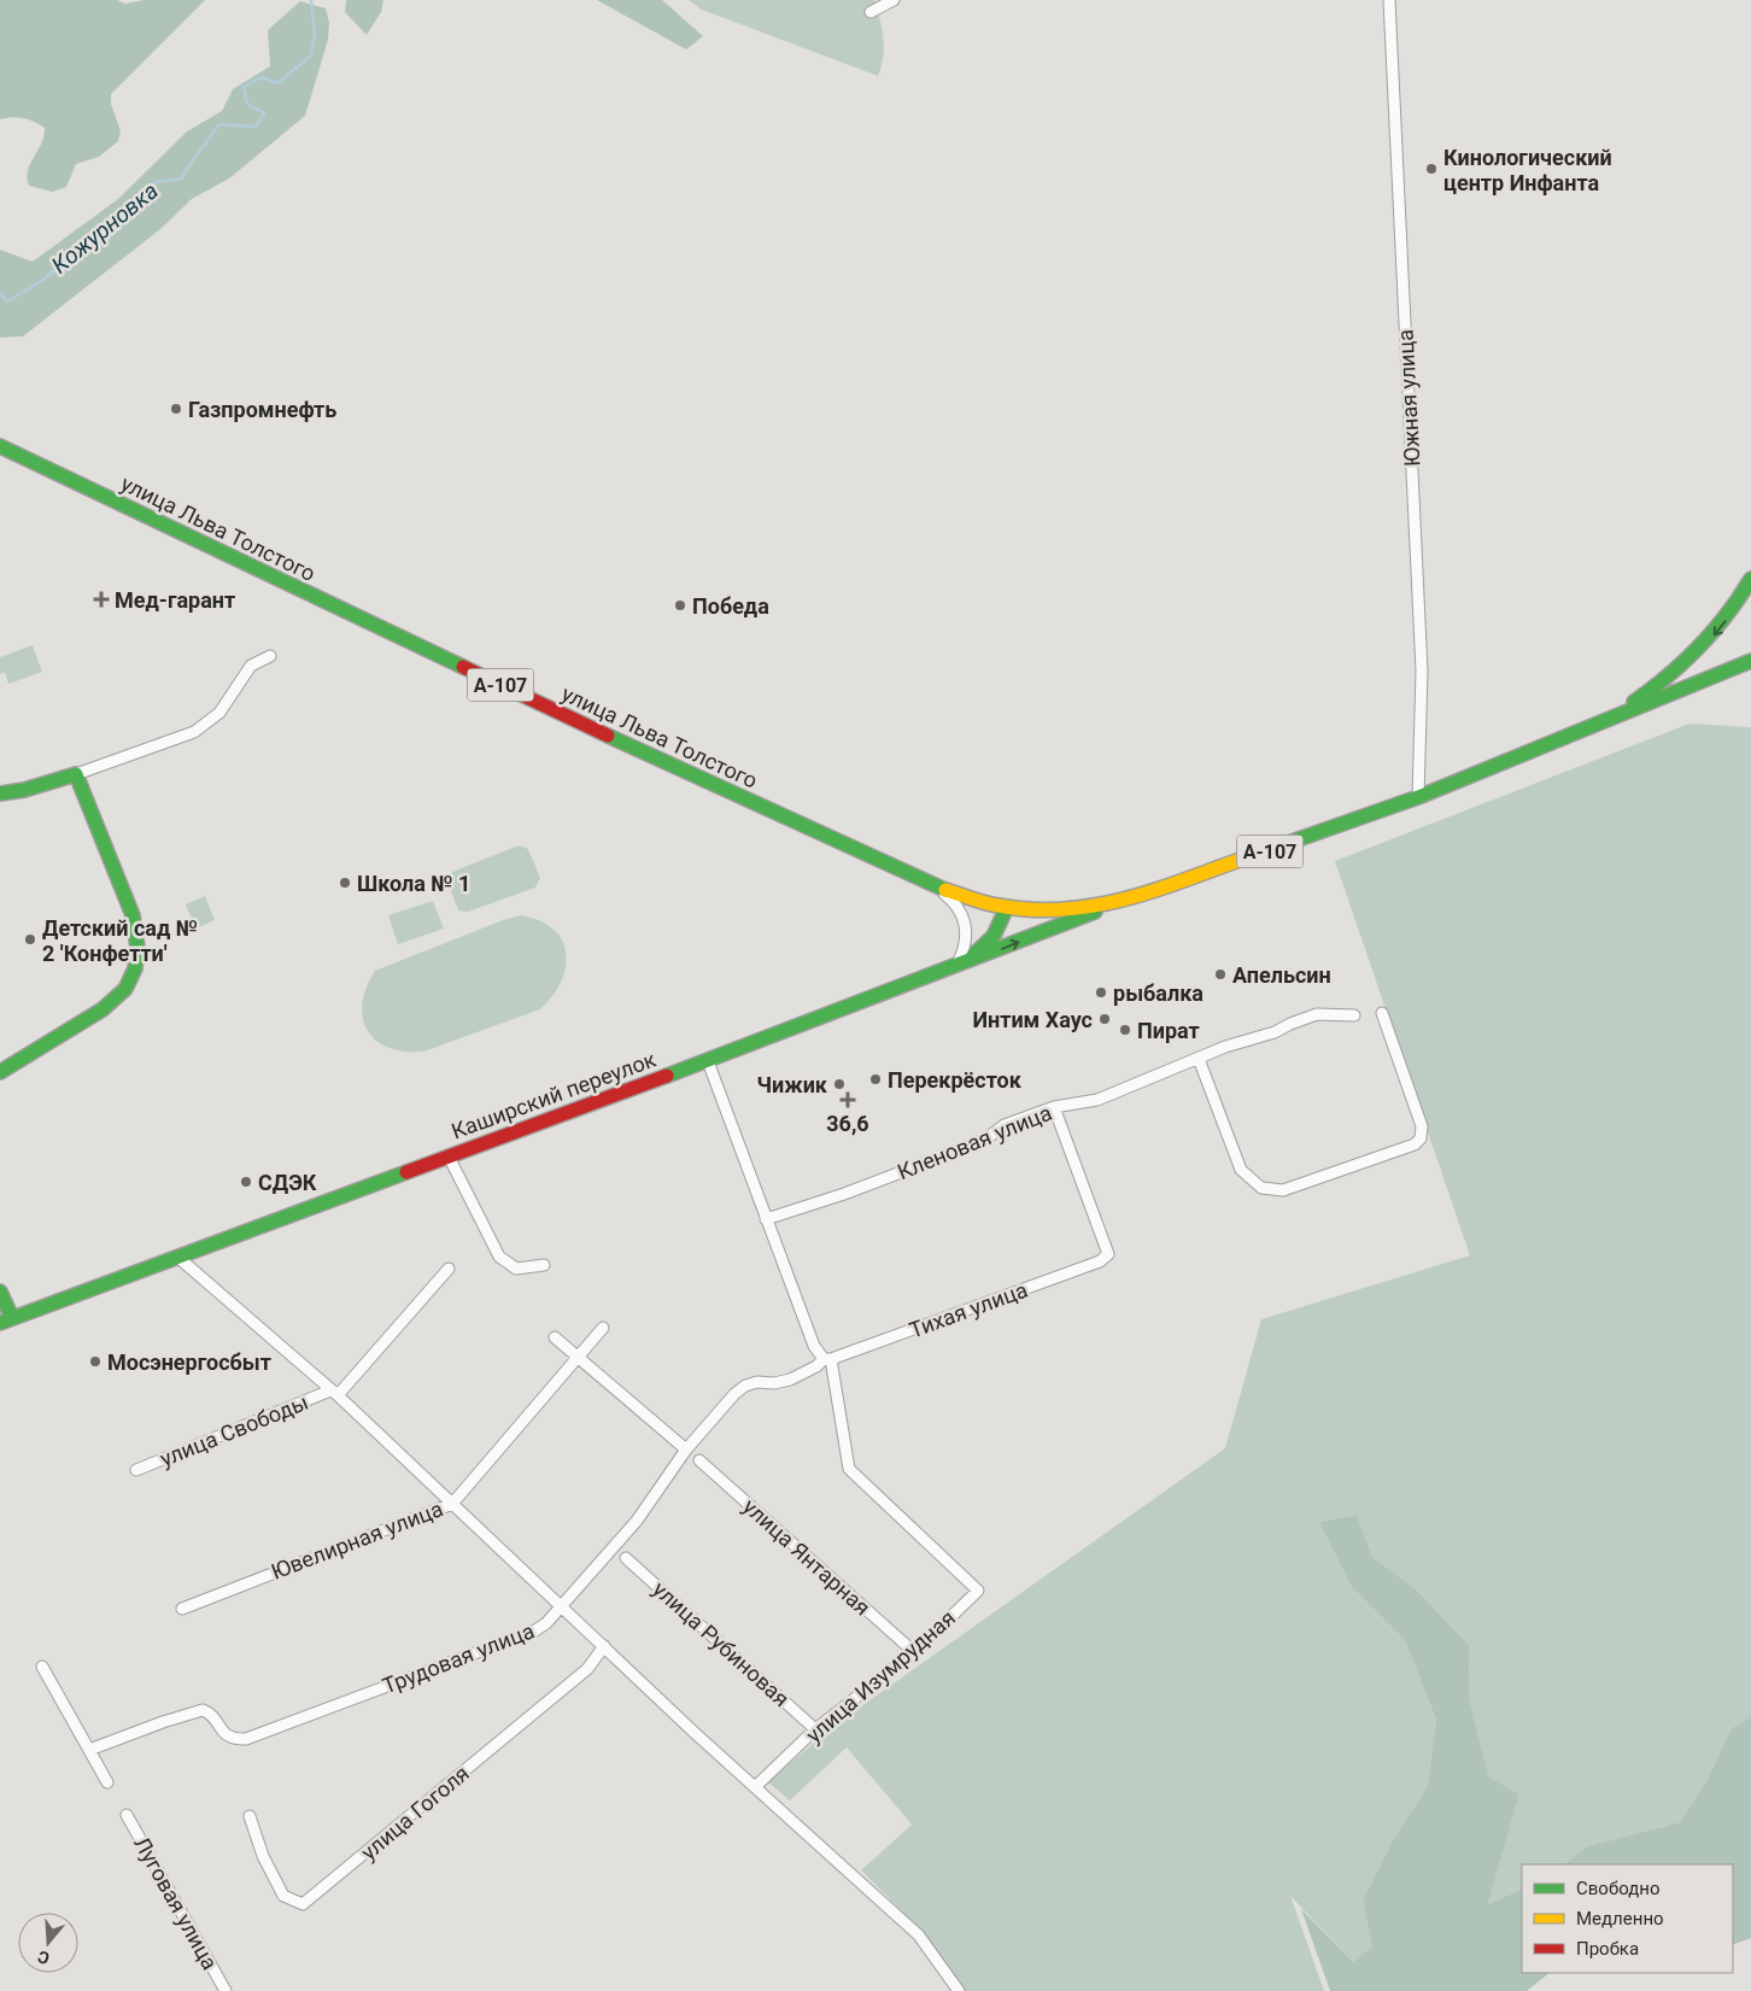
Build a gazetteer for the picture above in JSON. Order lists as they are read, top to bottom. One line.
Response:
{"streets":{"main road":["улица Льва Толстого","А-107","Каширский переулок"],"street":["Южная улица","Кленовая улица","Тихая улица","улица Свободы","Ювелирная улица","улица Янтарная","улица Рубиновая","Трудовая улица","улица Изумрудная","улица Гоголя","Луговая улица"]},"crossings":[["Южная улица","А-107"],["улица Льва Толстого","А-107"],["улица Льва Толстого","Каширский переулок"],["А-107","Каширский переулок"],["Кленовая улица","Тихая улица"],["Тихая улица","Трудовая улица"],["Тихая улица","улица Изумрудная"],["улица Янтарная","улица Изумрудная"],["улица Рубиновая","улица Изумрудная"]],"water":["Кожурновка"],"places":{"other":["Кинологический центр Инфанта","Газпромнефть","Победа","Школа № 1","Детский сад № 2 'Конфетти'","Апельсин","рыбалка","Интим Хаус","Пират","Перекрёсток","Чижик","СДЭК","Мосэнергосбыт"],"health":["Мед-гарант","36,6"]},"legend":["Свободно","Медленно","Пробка"],"north":"bottom"}
